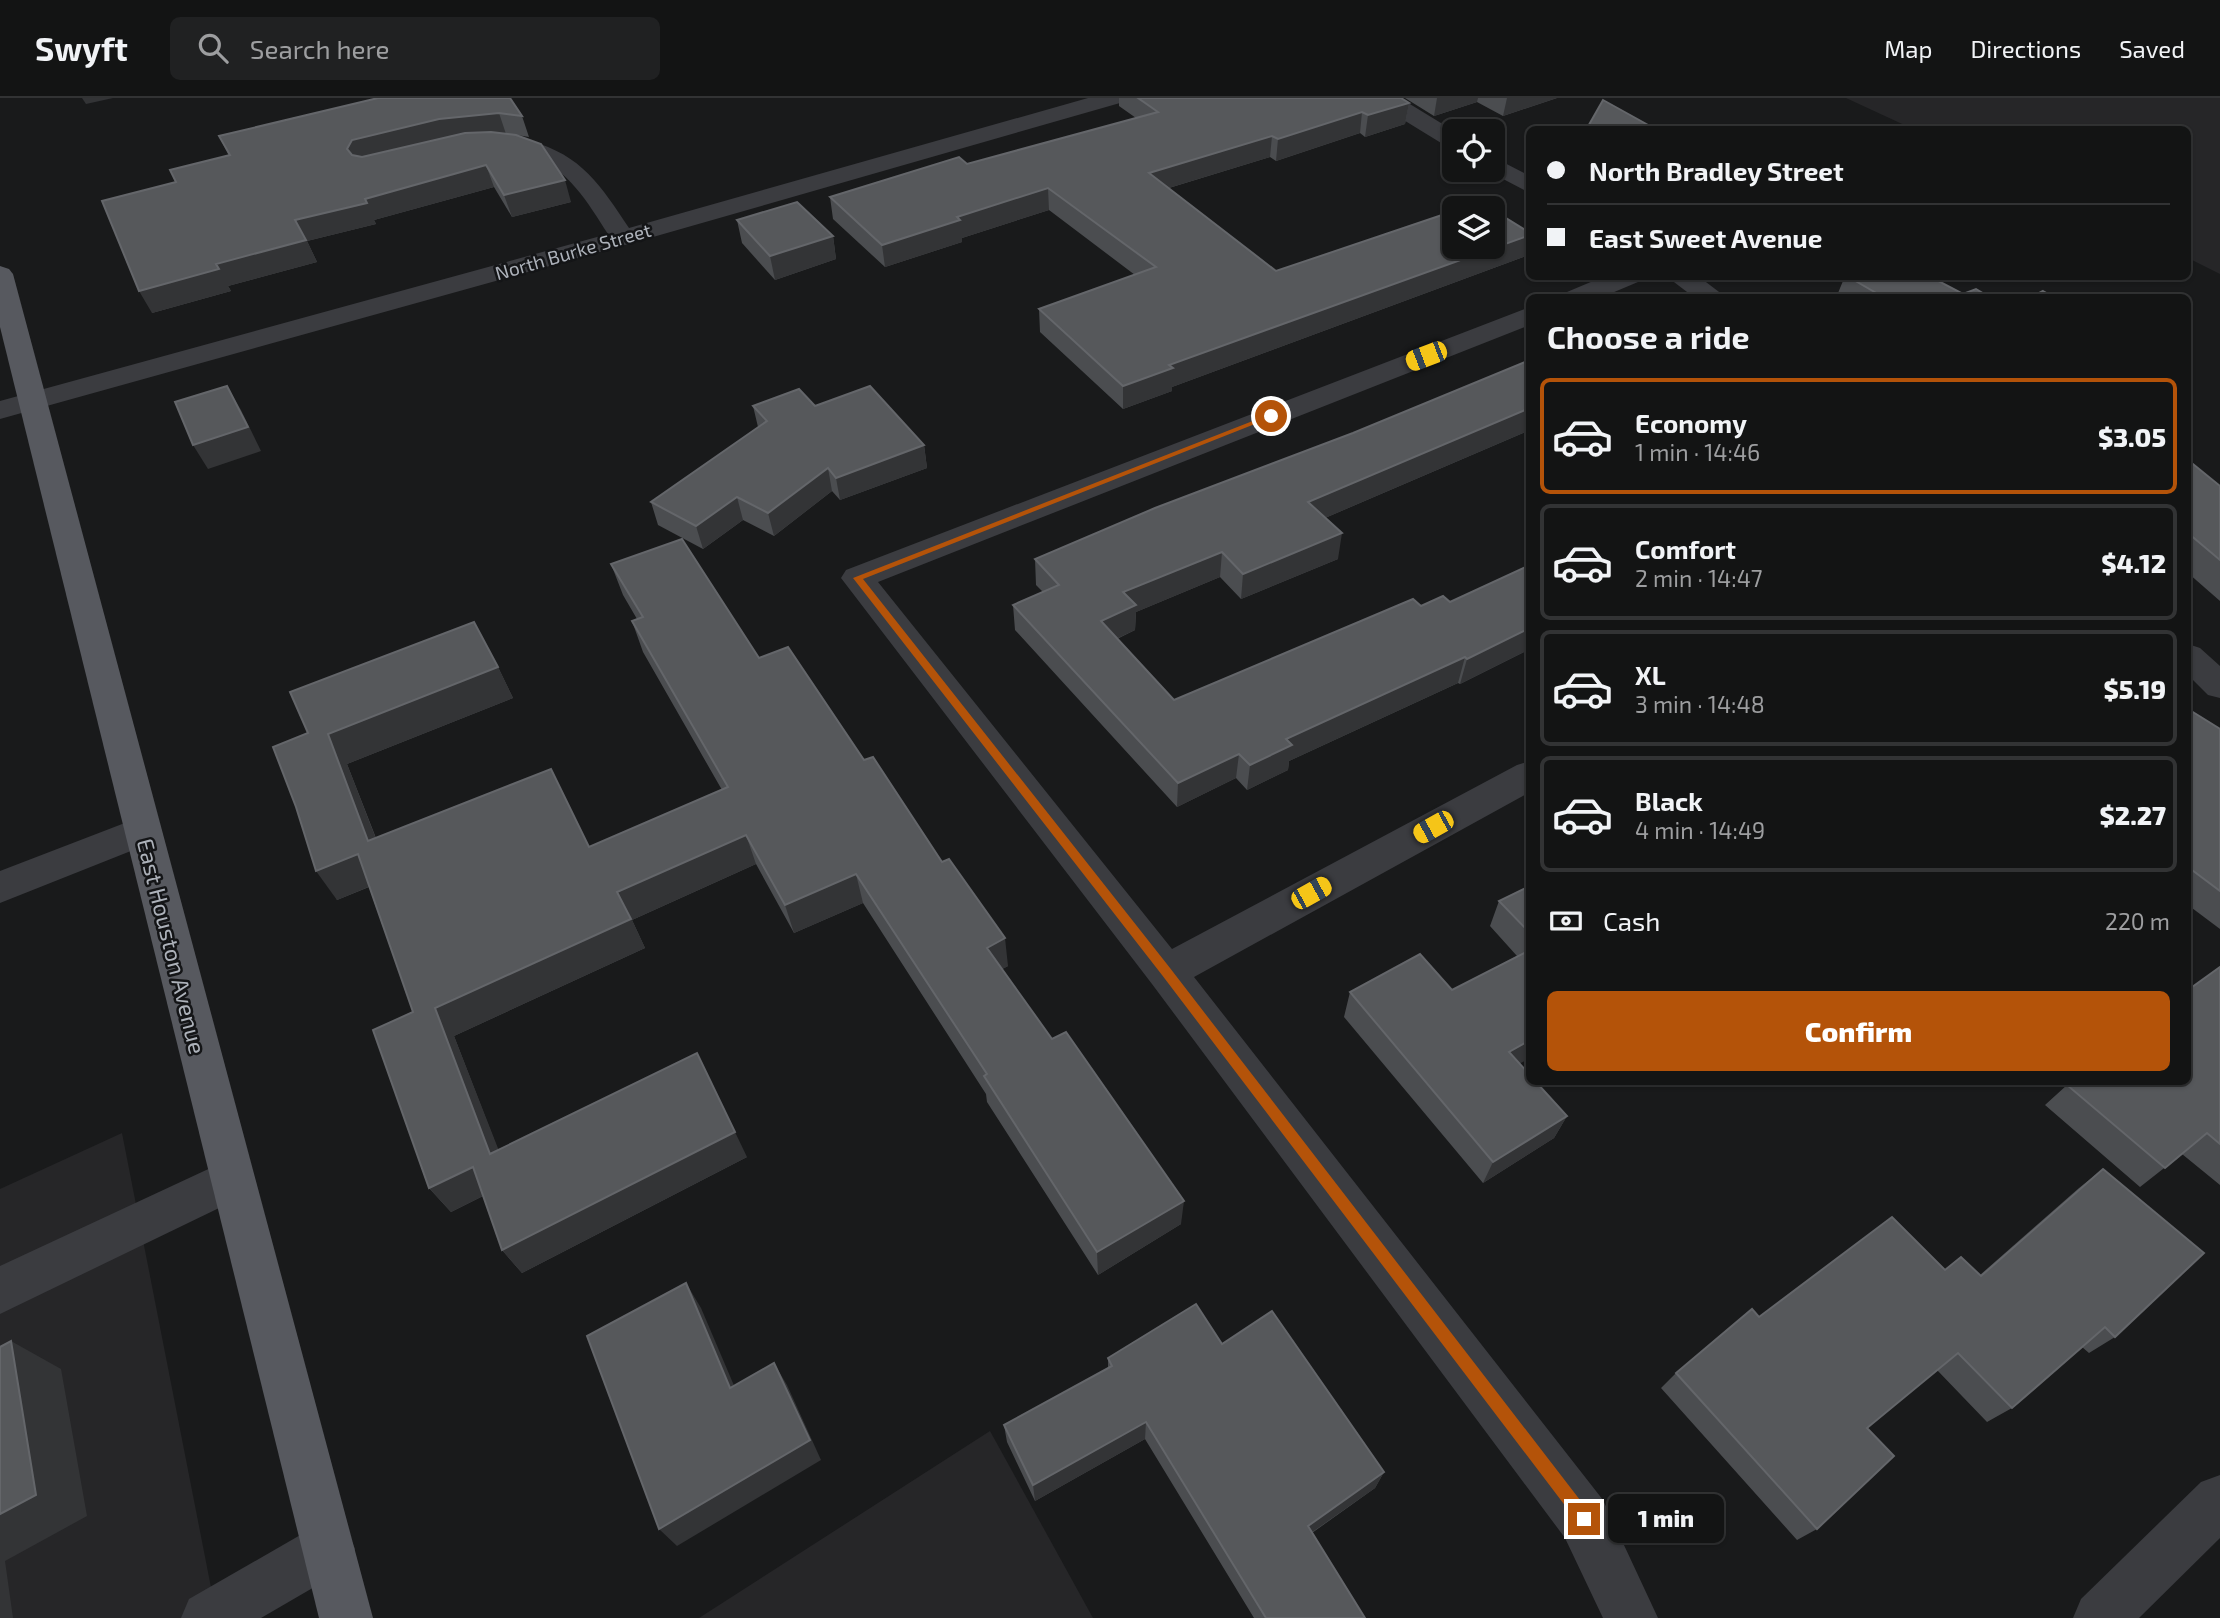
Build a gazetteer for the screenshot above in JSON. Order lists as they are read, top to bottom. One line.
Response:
{"streets":{"main road":["East Houston Avenue"],"street":["North Burke Street"]},"crossings":[["North Burke Street","East Houston Avenue"]],"page":{"header":"Swyft","search":"Search here","nav":["Map","Directions","Saved"],"banner":["North Bradley Street","East Sweet Avenue"],"heading":"Choose a ride","list":[{"name":"Economy","note":"1 min · 14:46","value":"$3.05"},{"name":"Comfort","note":"2 min · 14:47","value":"$4.12"},{"name":"XL","note":"3 min · 14:48","value":"$5.19"},{"name":"Black","note":"4 min · 14:49","value":"$2.27"}],"pay":["Cash","220 m"],"buttons":"Confirm","bubble":"1 min"}}
